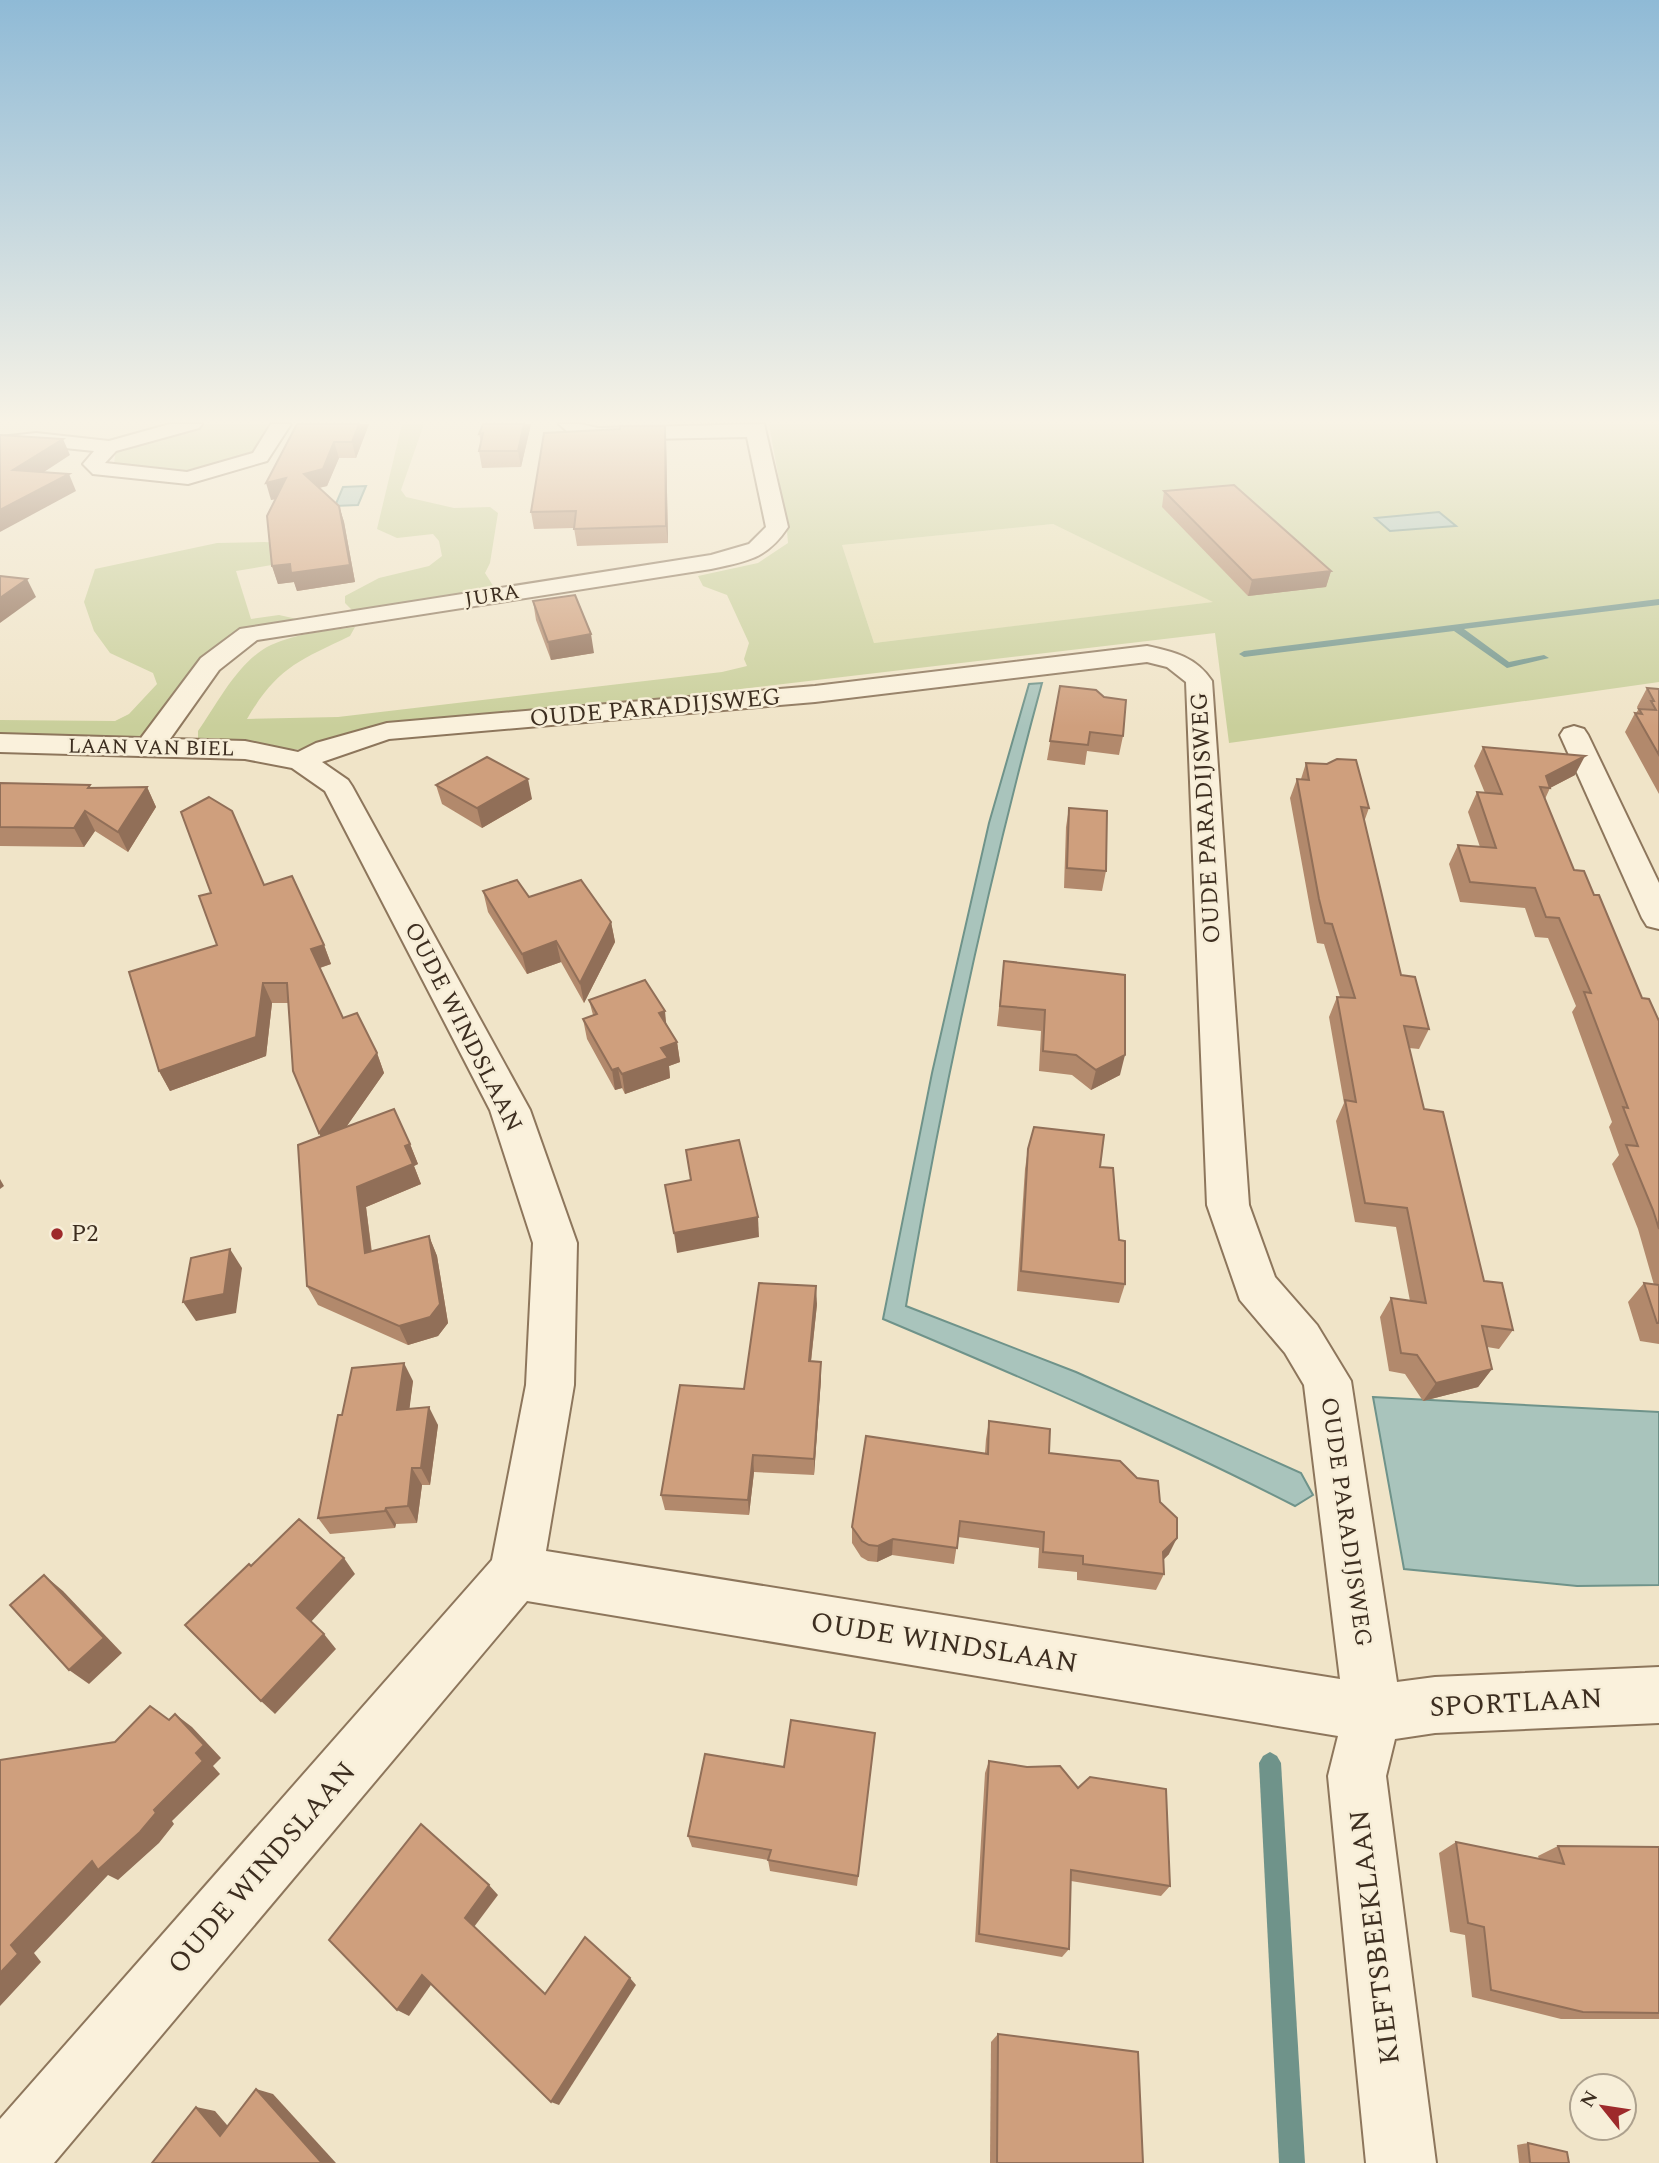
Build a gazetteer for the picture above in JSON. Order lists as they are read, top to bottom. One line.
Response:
{"streets":{"street":["JURA","OUDE PARADIJSWEG","LAAN VAN BIEL","OUDE WINDSLAAN","SPORTLAAN","KIEFTSBEEKLAAN"]},"crossings":[["JURA","LAAN VAN BIEL"],["OUDE PARADIJSWEG","LAAN VAN BIEL"],["OUDE PARADIJSWEG","OUDE WINDSLAAN"],["OUDE PARADIJSWEG","SPORTLAAN"],["OUDE PARADIJSWEG","KIEFTSBEEKLAAN"],["LAAN VAN BIEL","OUDE WINDSLAAN"],["OUDE WINDSLAAN","SPORTLAAN"],["OUDE WINDSLAAN","KIEFTSBEEKLAAN"],["SPORTLAAN","KIEFTSBEEKLAAN"]],"places":["P2"],"north":"top left"}
